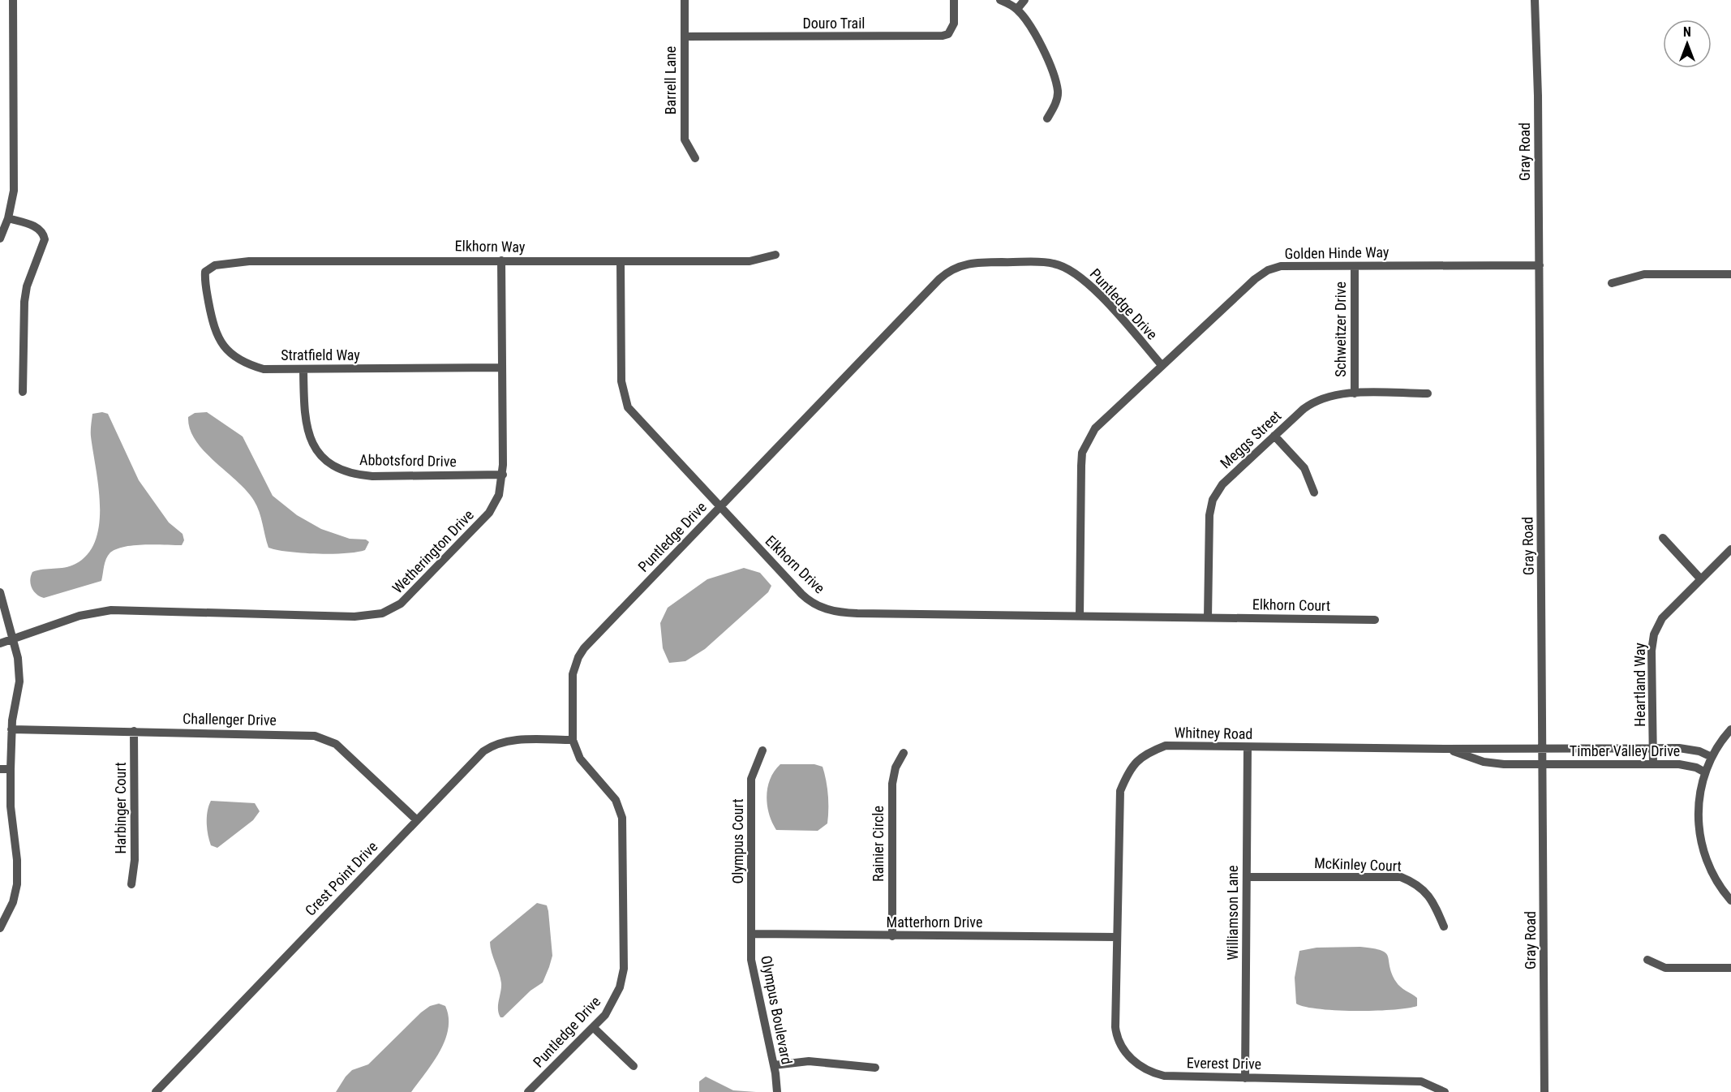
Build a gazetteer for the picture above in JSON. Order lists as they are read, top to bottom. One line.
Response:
{"streets":{"street":["Douro Trail","Barrell Lane","Gray Road","Elkhorn Way","Golden Hinde Way","Puntledge Drive","Schweitzer Drive","Stratfield Way","Meggs Street","Abbotsford Drive","Wetherington Drive","Elkhorn Drive","Elkhorn Court","Heartland Way","Challenger Drive","Whitney Road","Timber Valley Drive","Harbinger Court","Olympus Court","Rainier Circle","McKinley Court","Crest Point Drive","Williamson Lane","Matterhorn Drive","Olympus Boulevard","Everest Drive"]},"crossings":[["Douro Trail","Barrell Lane"],["Gray Road","Golden Hinde Way"],["Gray Road","Whitney Road"],["Gray Road","Timber Valley Drive"],["Elkhorn Way","Stratfield Way"],["Elkhorn Way","Wetherington Drive"],["Elkhorn Way","Elkhorn Drive"],["Golden Hinde Way","Puntledge Drive"],["Golden Hinde Way","Schweitzer Drive"],["Golden Hinde Way","Elkhorn Drive"],["Puntledge Drive","Elkhorn Drive"],["Puntledge Drive","Crest Point Drive"],["Schweitzer Drive","Meggs Street"],["Stratfield Way","Abbotsford Drive"],["Stratfield Way","Wetherington Drive"],["Meggs Street","Elkhorn Drive"],["Meggs Street","Elkhorn Court"],["Abbotsford Drive","Wetherington Drive"],["Elkhorn Drive","Elkhorn Court"],["Heartland Way","Timber Valley Drive"],["Challenger Drive","Harbinger Court"],["Challenger Drive","Crest Point Drive"],["Whitney Road","Timber Valley Drive"],["Whitney Road","Williamson Lane"],["Whitney Road","Matterhorn Drive"],["Whitney Road","Everest Drive"],["Olympus Court","Matterhorn Drive"],["Olympus Court","Olympus Boulevard"],["Rainier Circle","Matterhorn Drive"],["McKinley Court","Williamson Lane"],["Williamson Lane","Everest Drive"],["Matterhorn Drive","Olympus Boulevard"],["Matterhorn Drive","Everest Drive"]],"north":"top"}
